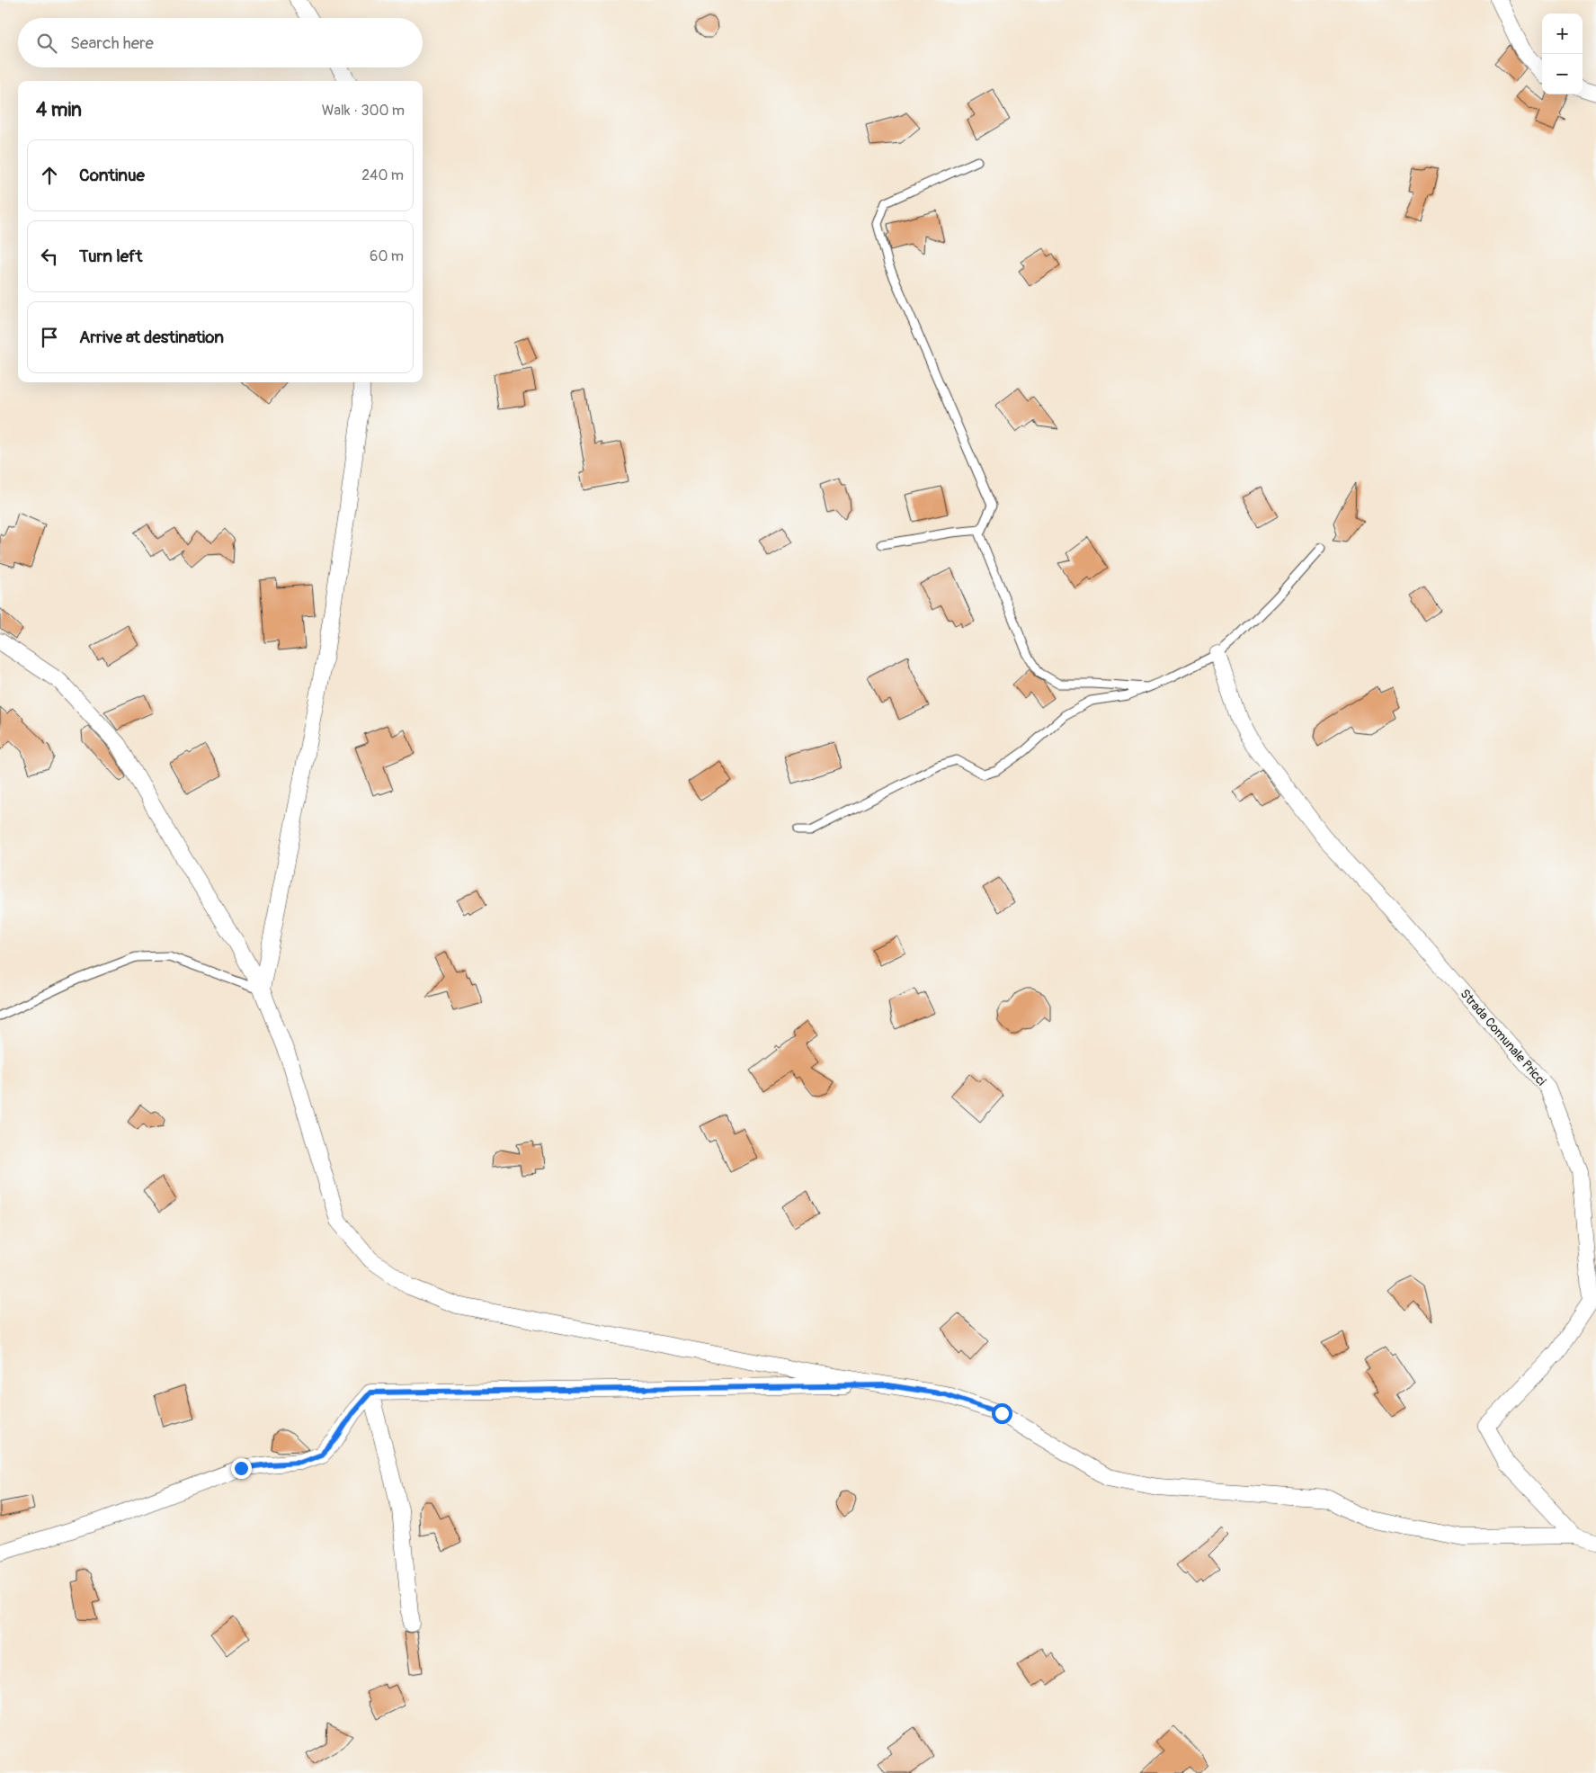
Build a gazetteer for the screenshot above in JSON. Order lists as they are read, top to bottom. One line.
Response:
{"streets":{"street":["Strada Comunale Pricci"]},"page":{"map_buttons":["+","−"],"search":"Search here","heading":["4 min","Walk · 300 m"],"list":[["Continue","240 m"],["Turn left","60 m"],"Arrive at destination"]}}
